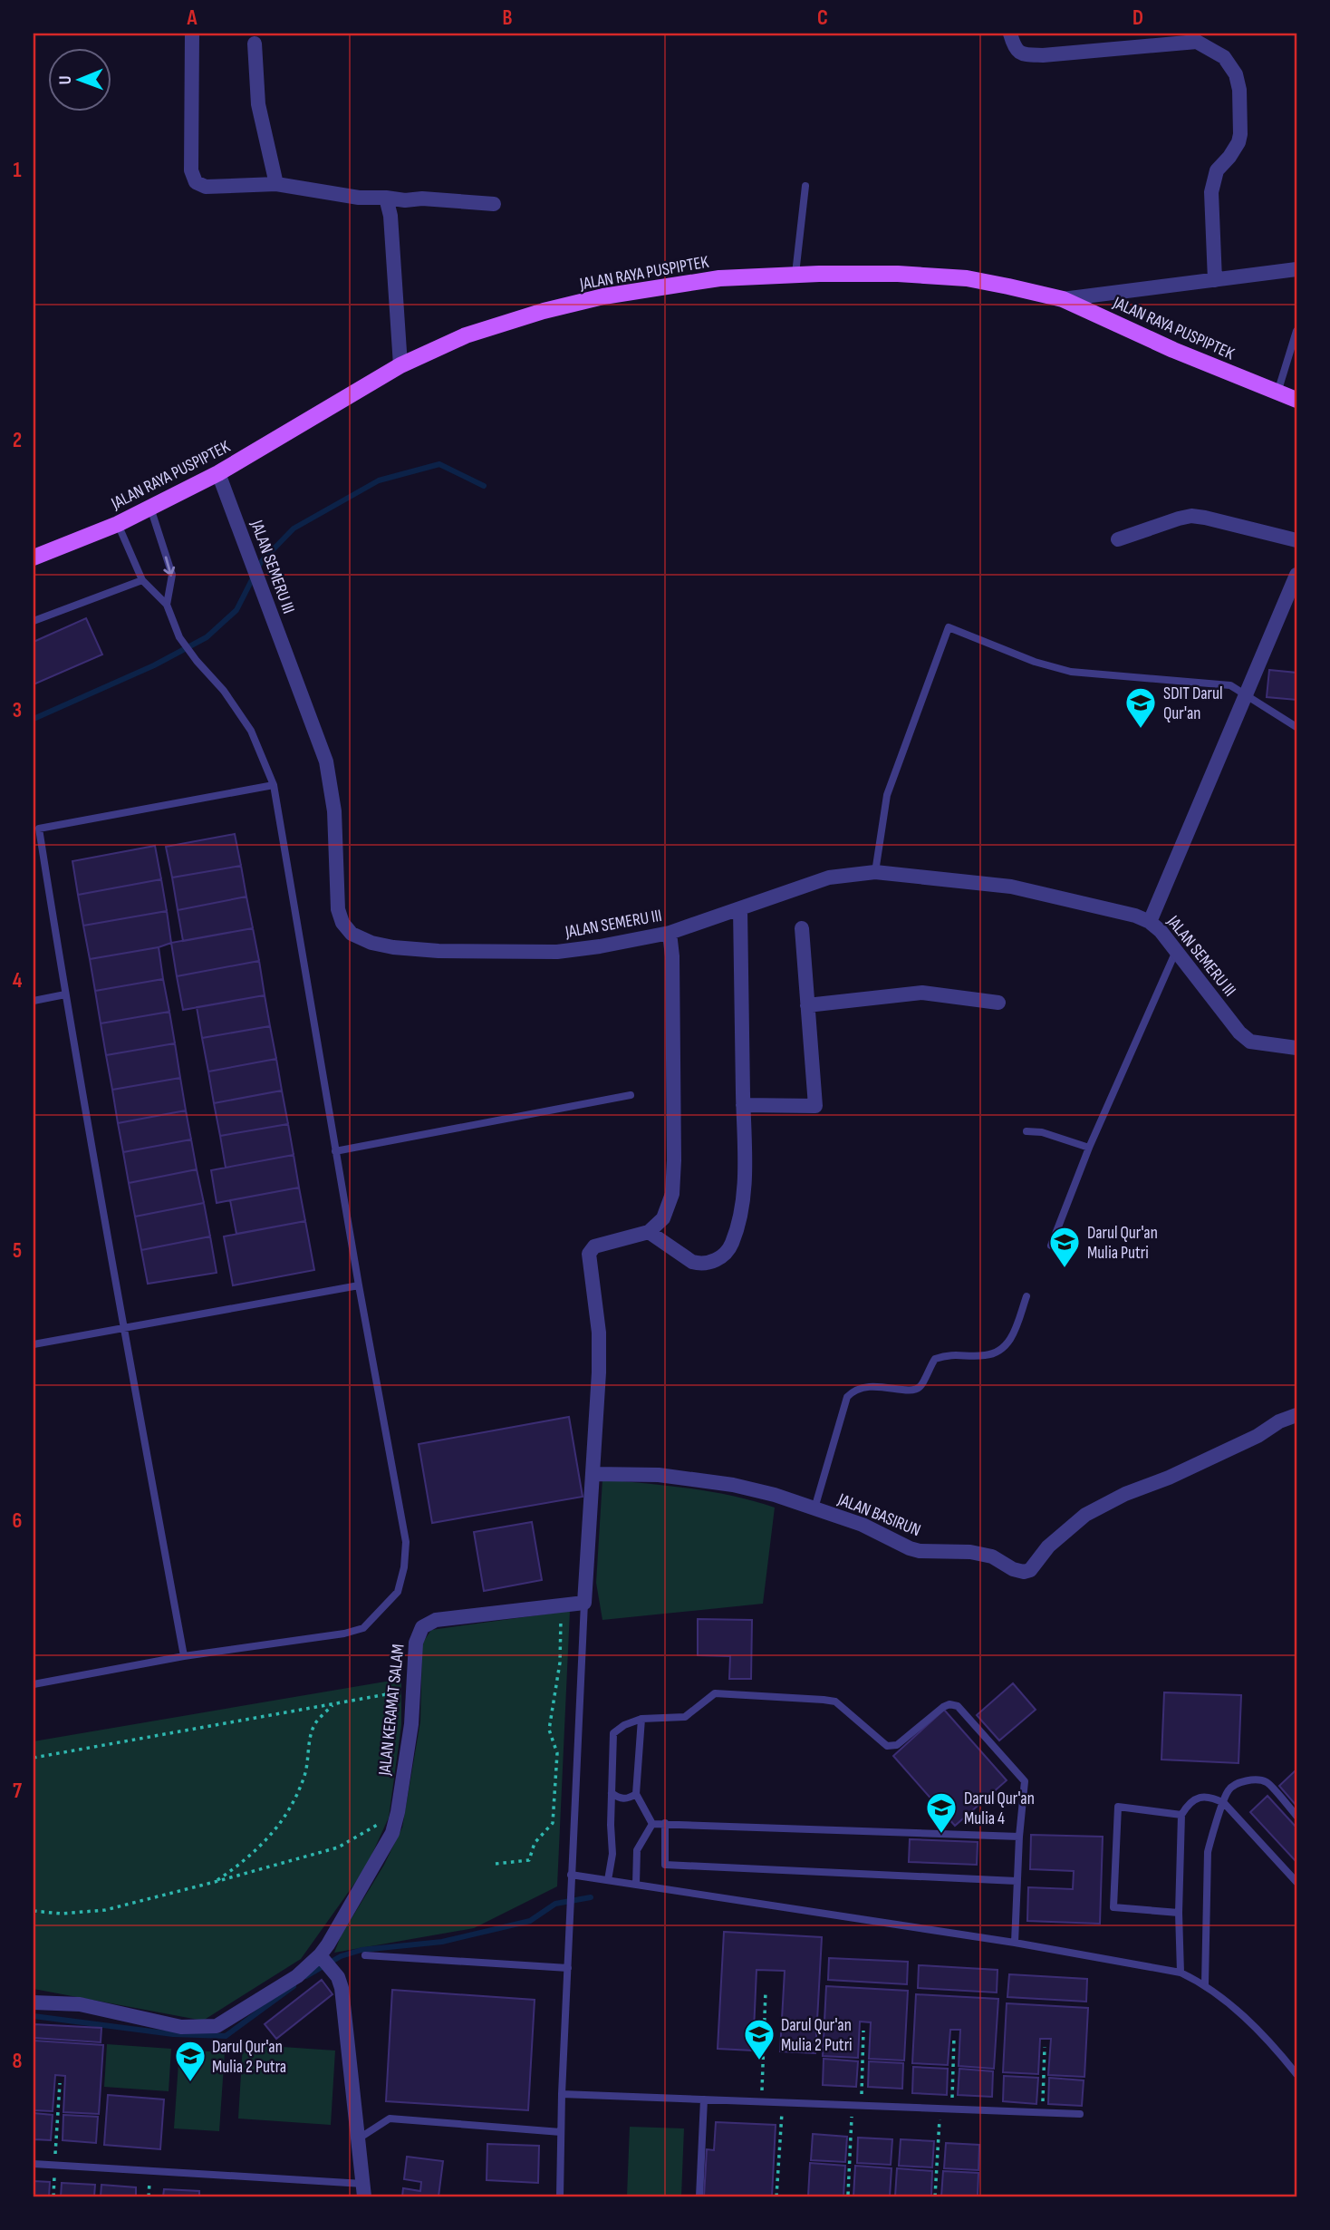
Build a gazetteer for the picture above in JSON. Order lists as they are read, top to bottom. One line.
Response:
{"streets":{"main road":["JALAN RAYA PUSPIPTEK"],"street":["JALAN SEMERU III","JALAN BASIRUN","JALAN KERAMAT SALAM"]},"crossings":[["JALAN RAYA PUSPIPTEK","JALAN SEMERU III"]],"places":{"school or university":["SDIT Darul Qur'an","Darul Qur'an Mulia Putri","Darul Qur'an Mulia 4","Darul Qur'an Mulia 2 Putri","Darul Qur'an Mulia 2 Putra"]},"north":"left","grid":{"columns":["A","B","C","D"],"rows":["1","2","3","4","5","6","7","8"]}}
